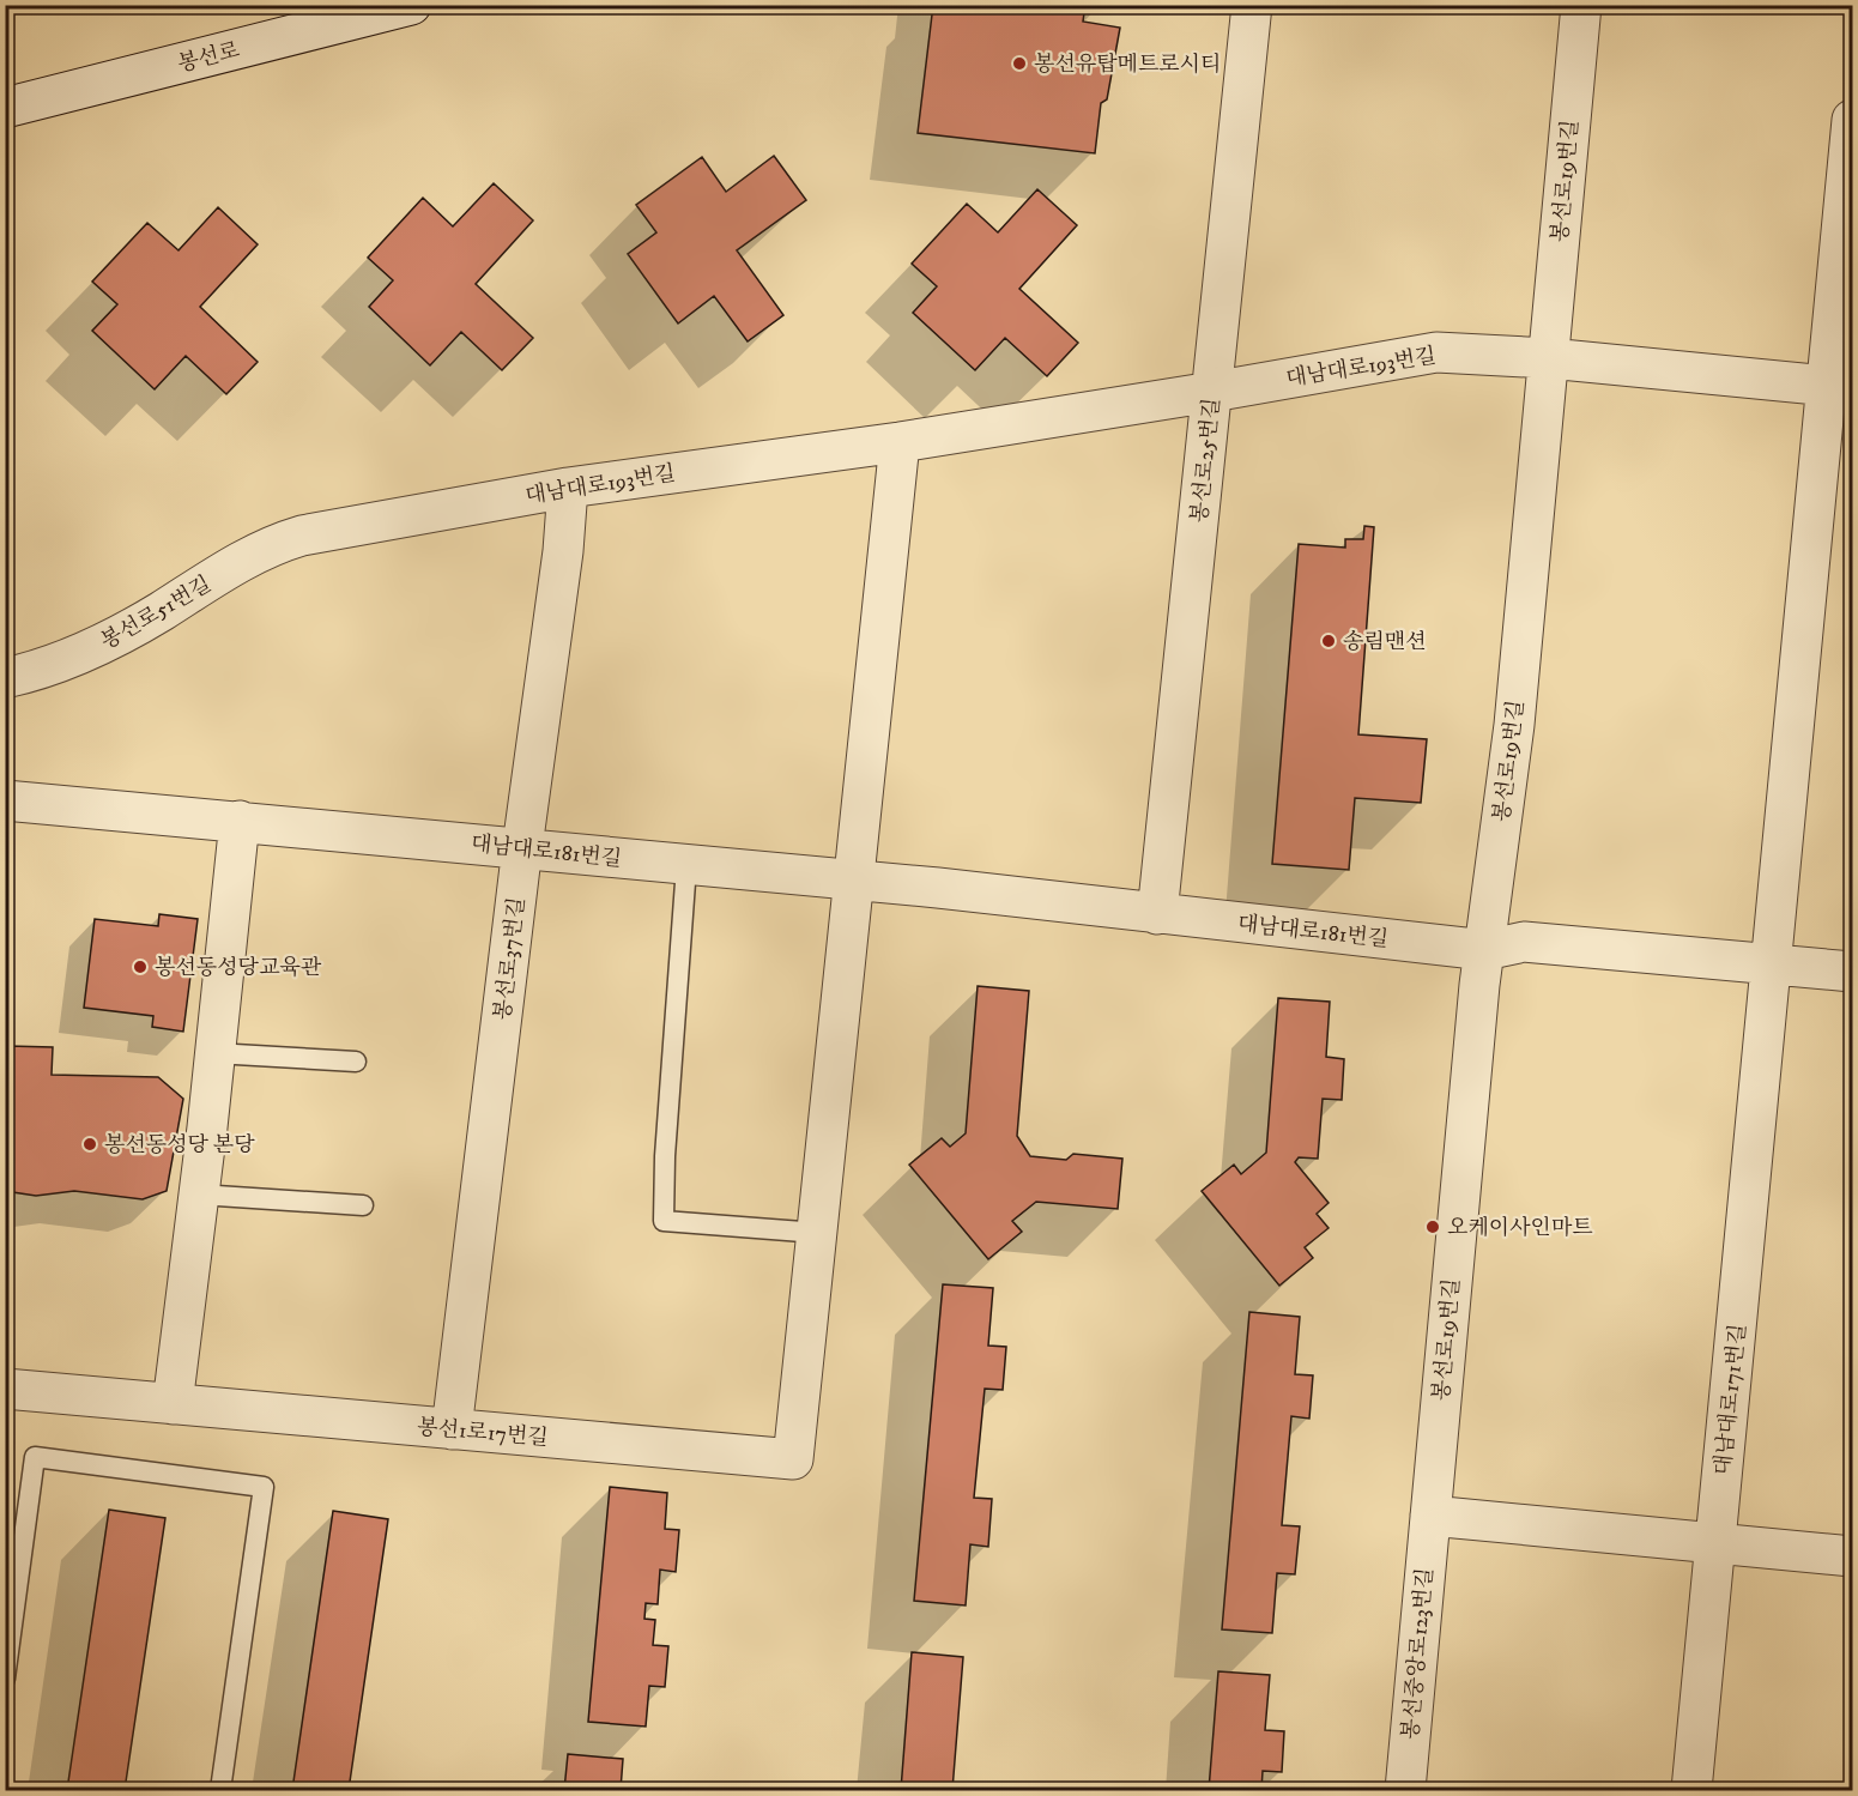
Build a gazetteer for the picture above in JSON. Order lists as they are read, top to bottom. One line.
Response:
{"streets":{"street":["봉선로","봉선로19번길","대남대로193번길","봉선로25번길","봉선로51번길","대남대로181번길","봉선로37번길","대남대로171번길","봉선1로17번길","봉선중앙로123번길"]},"crossings":[["봉선로19번길","대남대로193번길"],["봉선로19번길","대남대로181번길"],["봉선로19번길","봉선중앙로123번길"],["대남대로193번길","봉선로25번길"],["대남대로193번길","봉선로51번길"],["대남대로193번길","봉선로37번길"],["봉선로25번길","대남대로181번길"],["대남대로181번길","봉선로37번길"],["대남대로181번길","대남대로171번길"],["봉선로37번길","봉선1로17번길"]],"places":["봉선유탑메트로시티","송림맨션","봉선동성당교육관","봉선동성당 본당","오케이사인마트"]}
